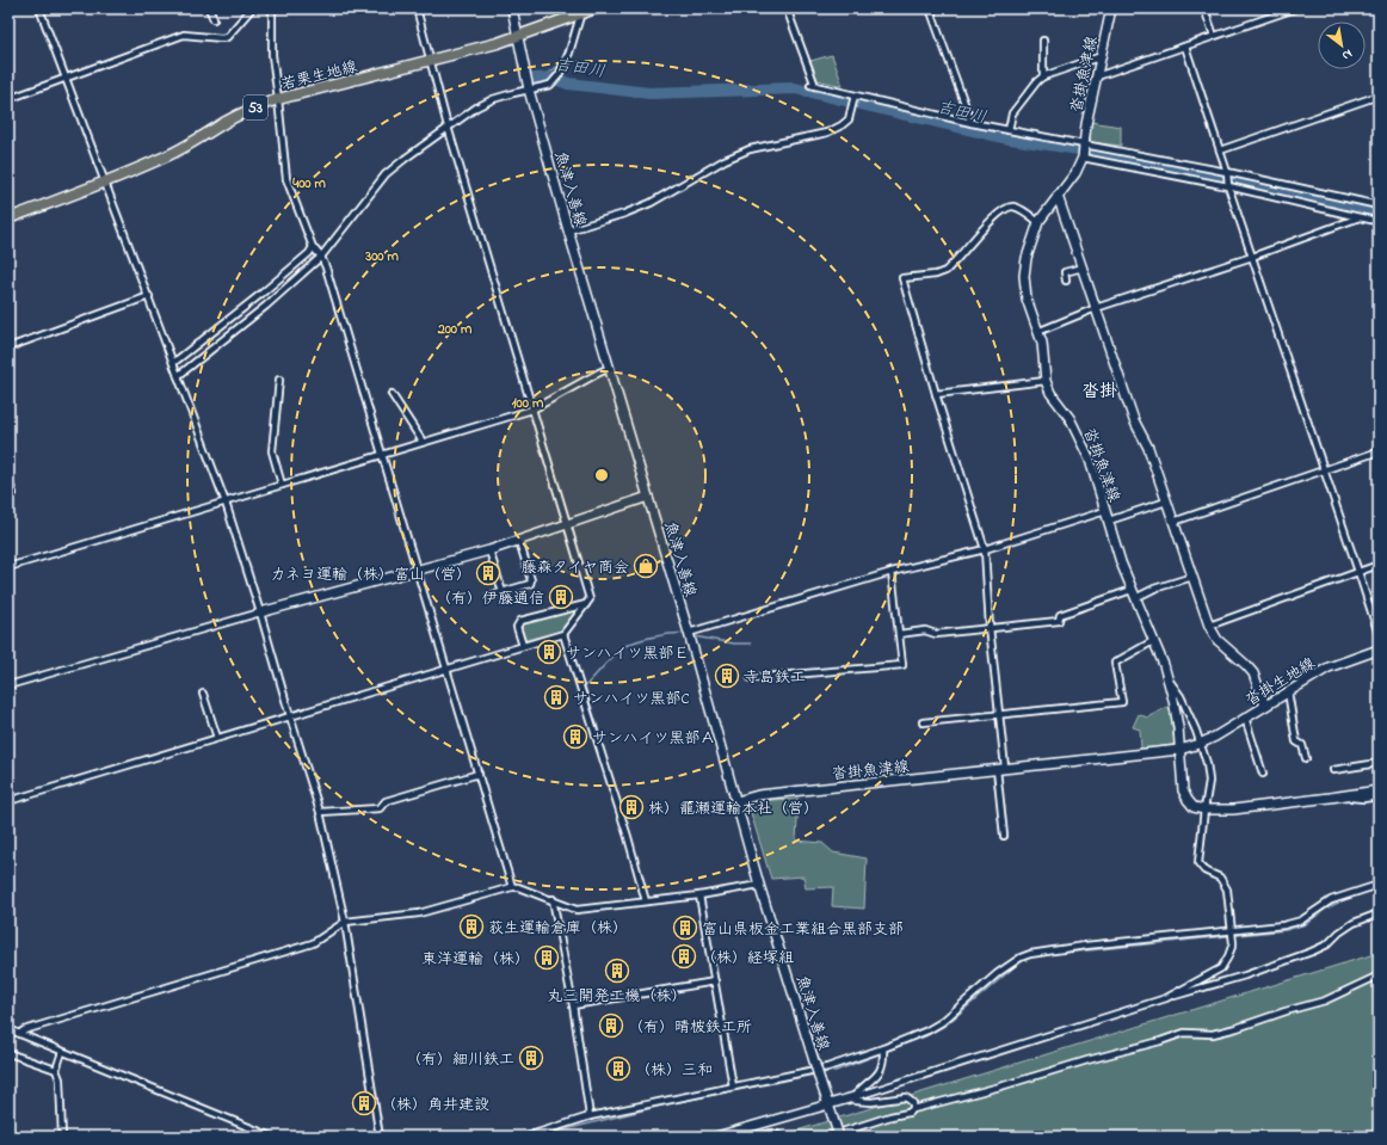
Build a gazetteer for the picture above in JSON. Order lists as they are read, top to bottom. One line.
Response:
{"streets":{"main road":["若栗生地線","沓掛魚津線","53","魚津入善線","沓掛生地線"]},"crossings":[["若栗生地線","魚津入善線"],["沓掛魚津線","魚津入善線"],["沓掛魚津線","沓掛生地線"]],"districts":["沓掛"],"water":["吉田川"],"places":{"shop":["藤森タイヤ商会"],"building":["カネヨ運輸（株）富山（営）","（有）伊藤通信","サンハイツ黒部Ｅ","寺島鉄工","サンハイツ黒部C","サンハイツ黒部Ａ","株）籠瀬運輸本社（営）","荻生運輸倉庫（株）","富山県板金工業組合黒部支部","（株）経塚組","東洋運輸（株）","丸三開発工機（株）","（有）晴柀鉄工所","（有）細川鉄工","（株）三和","（株）角井建設"]},"north":"bottom right","rings":["400 m","300 m","200 m","100 m"]}
